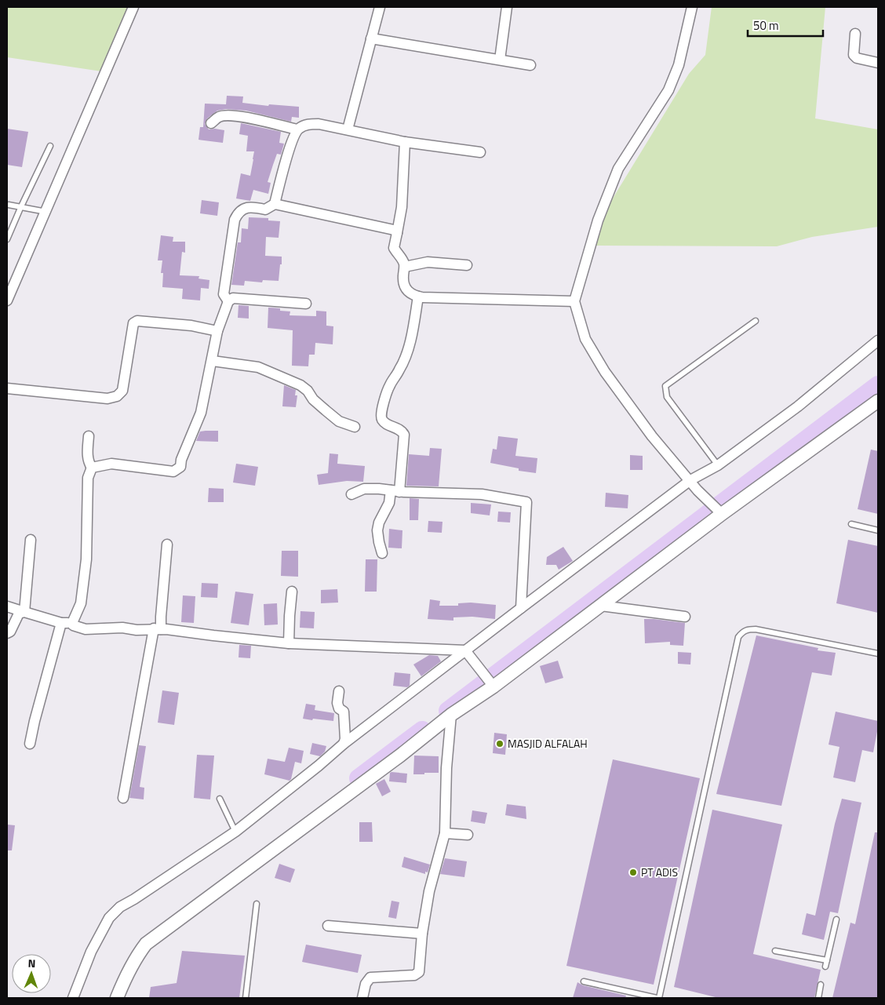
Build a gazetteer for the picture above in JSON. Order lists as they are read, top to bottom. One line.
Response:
{"places":["MASJID ALFALAH","PT ADIS"],"scale_bar":"50 m","north":"top"}
